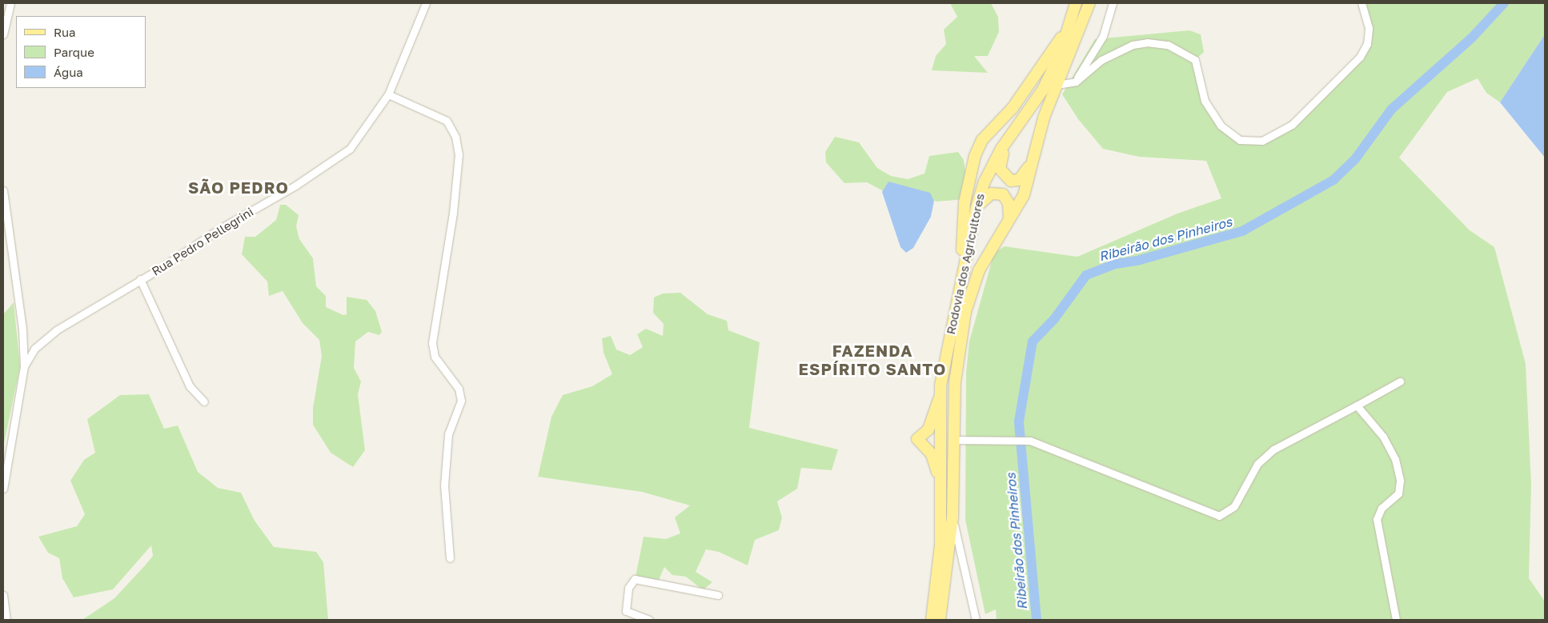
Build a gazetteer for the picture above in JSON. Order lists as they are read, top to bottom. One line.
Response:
{"streets":{"main road":["Rodovia dos Agricultores"],"street":["Rua Pedro Pellegrini"]},"districts":["SÃO PEDRO","FAZENDA ESPÍRITO SANTO"],"water":["Ribeirão dos Pinheiros"],"legend":["Rua","Parque","Água"]}
